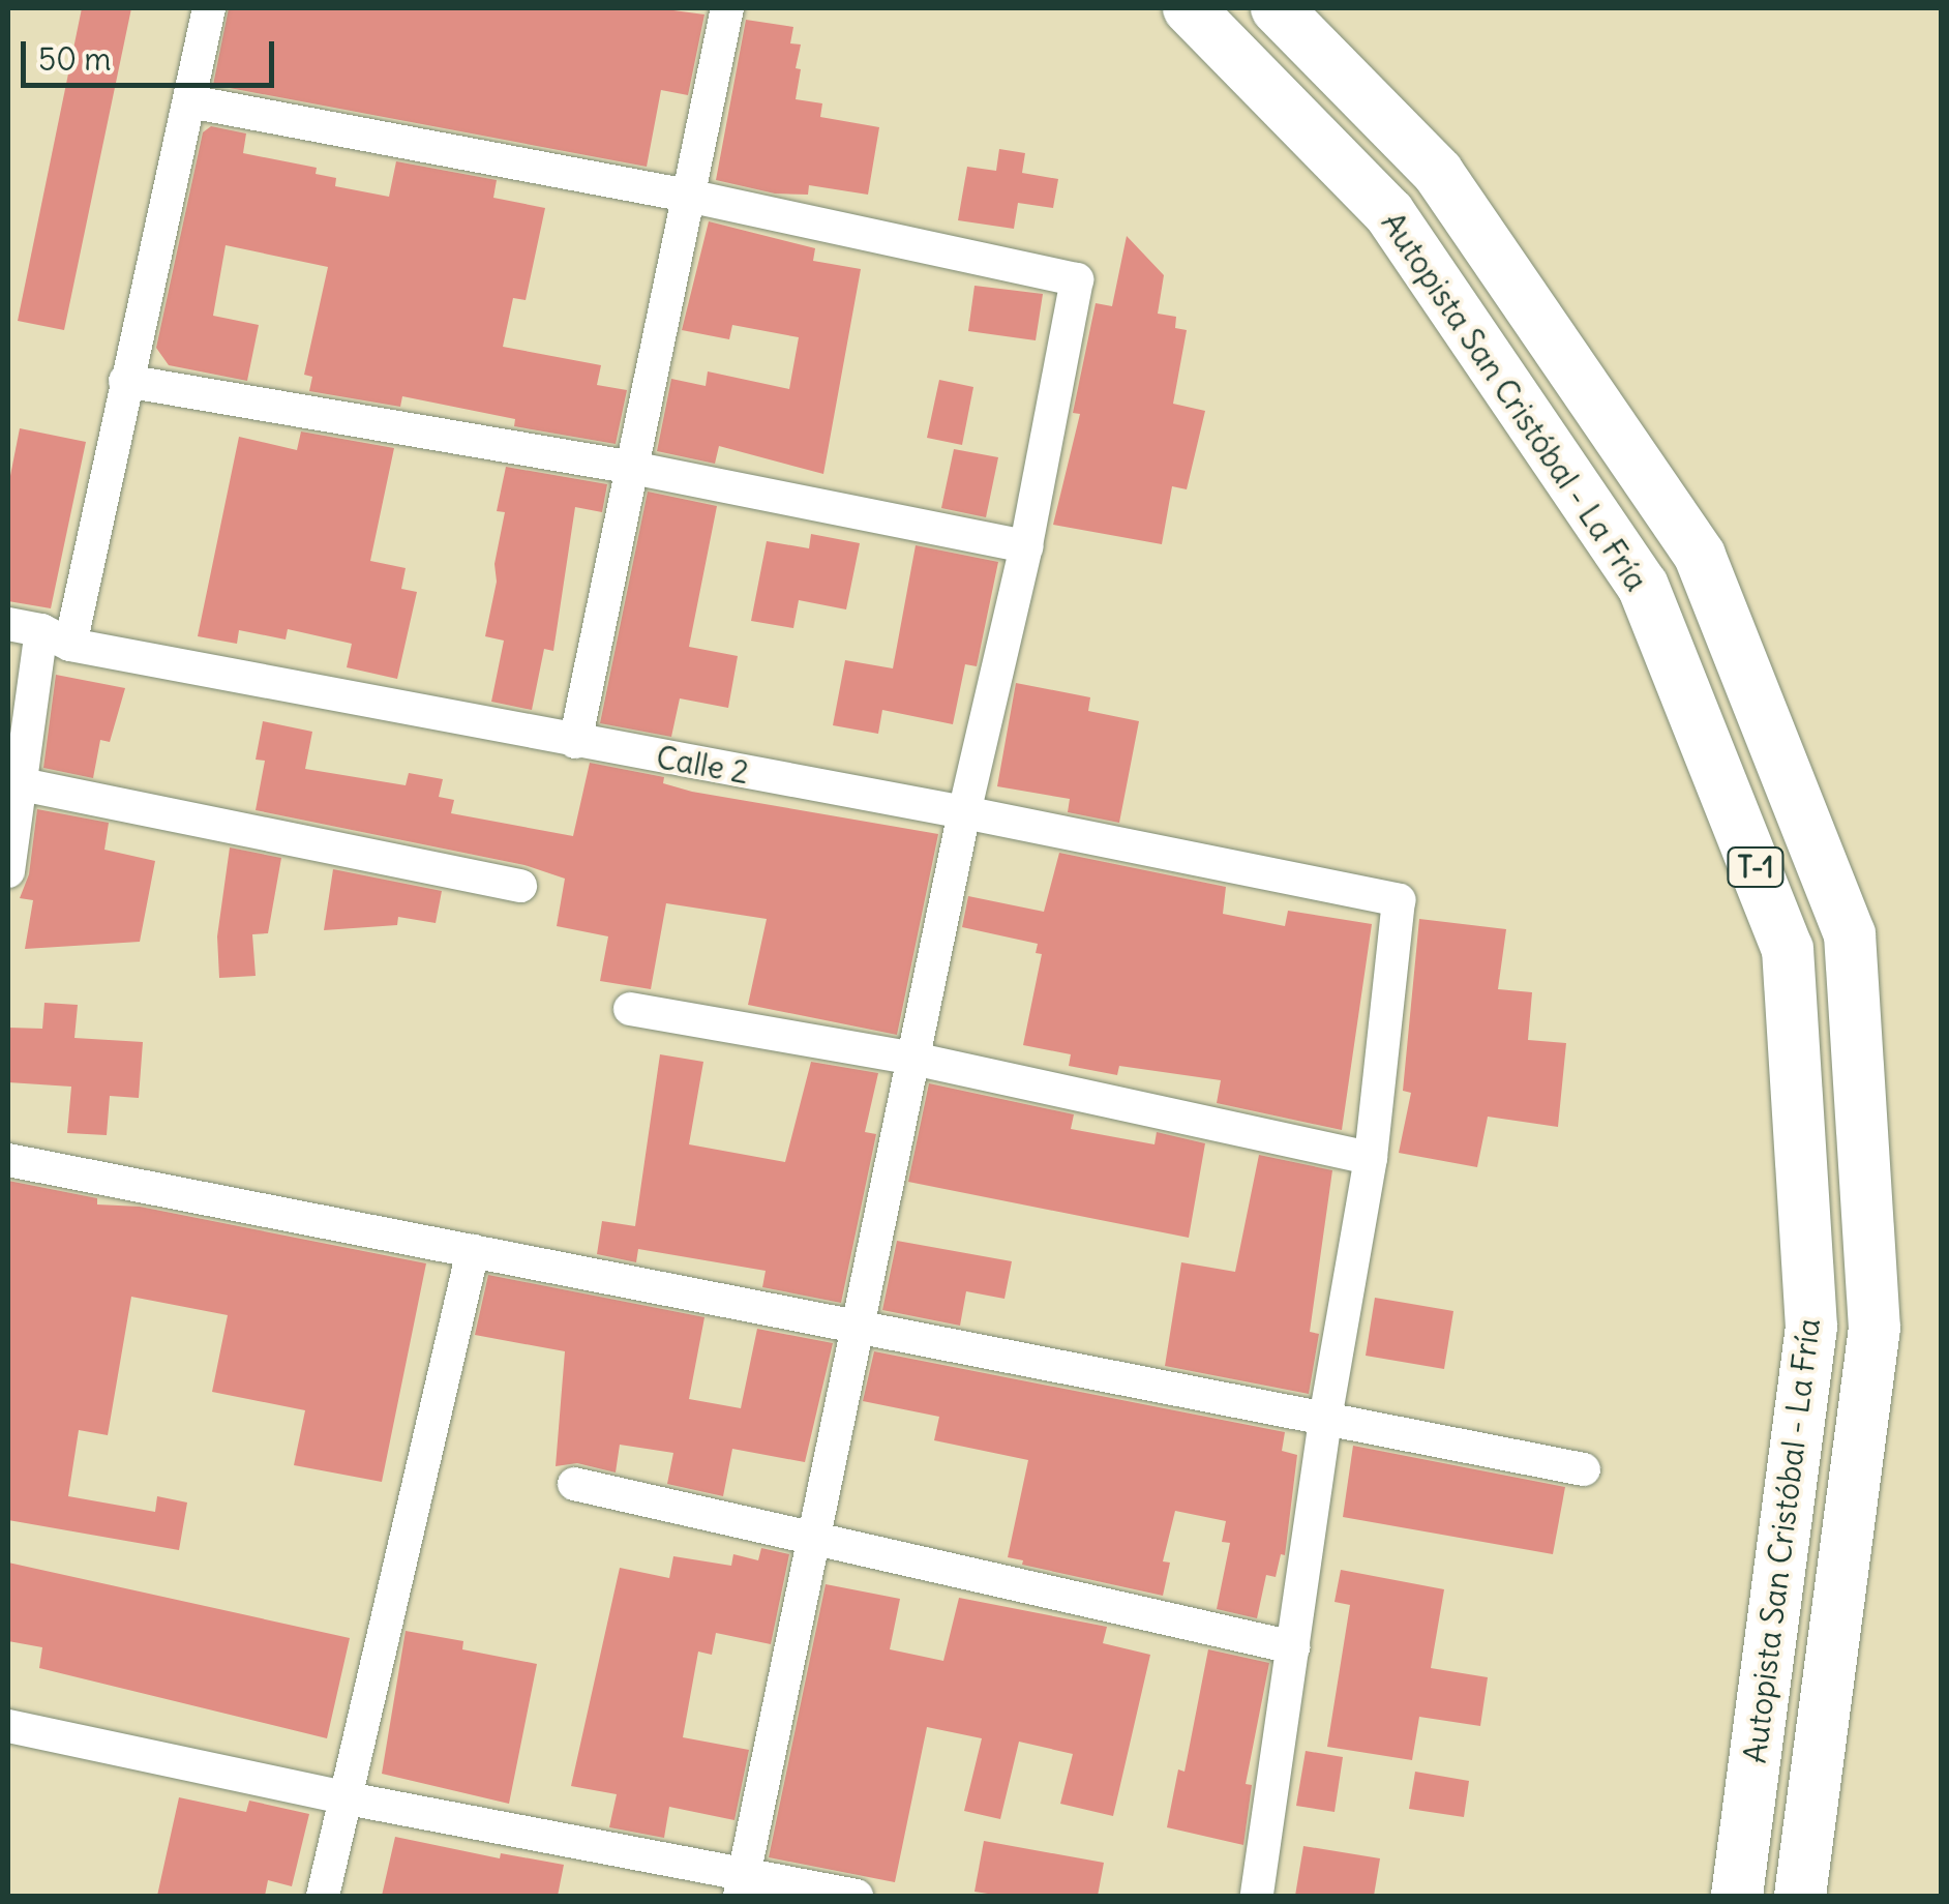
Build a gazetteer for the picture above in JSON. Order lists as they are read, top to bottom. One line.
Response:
{"streets":{"highway":["Autopista San Cristóbal - La Fría","T-1"],"street":["Calle 2"]},"scale_bar":"50 m"}
